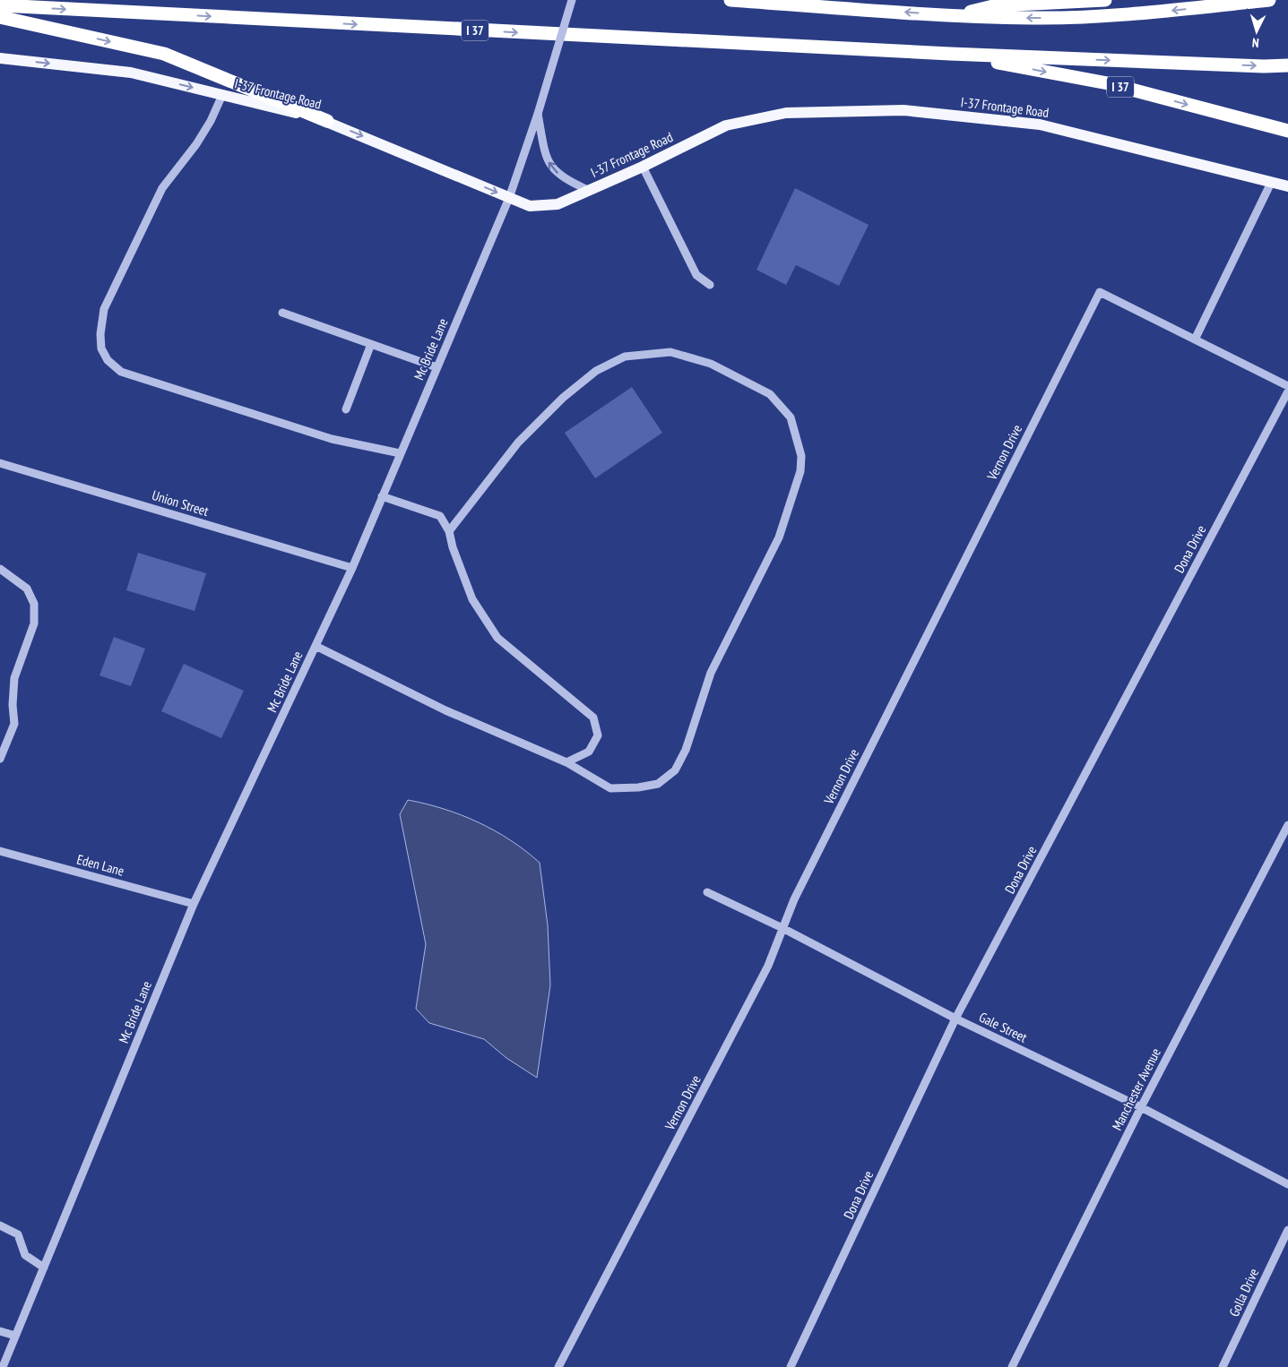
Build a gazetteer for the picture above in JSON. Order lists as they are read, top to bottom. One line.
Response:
{"streets":{"highway":["I 37"],"main road":["I-37 Frontage Road"],"street":["Mc Bride Lane","Vernon Drive","Union Street","Dona Drive","Eden Lane","Gale Street","Manchester Avenue","Golla Drive"]},"crossings":[["I-37 Frontage Road","Mc Bride Lane"],["Mc Bride Lane","Union Street"],["Mc Bride Lane","Eden Lane"],["Vernon Drive","Gale Street"],["Dona Drive","Gale Street"],["Gale Street","Manchester Avenue"]],"north":"bottom"}
